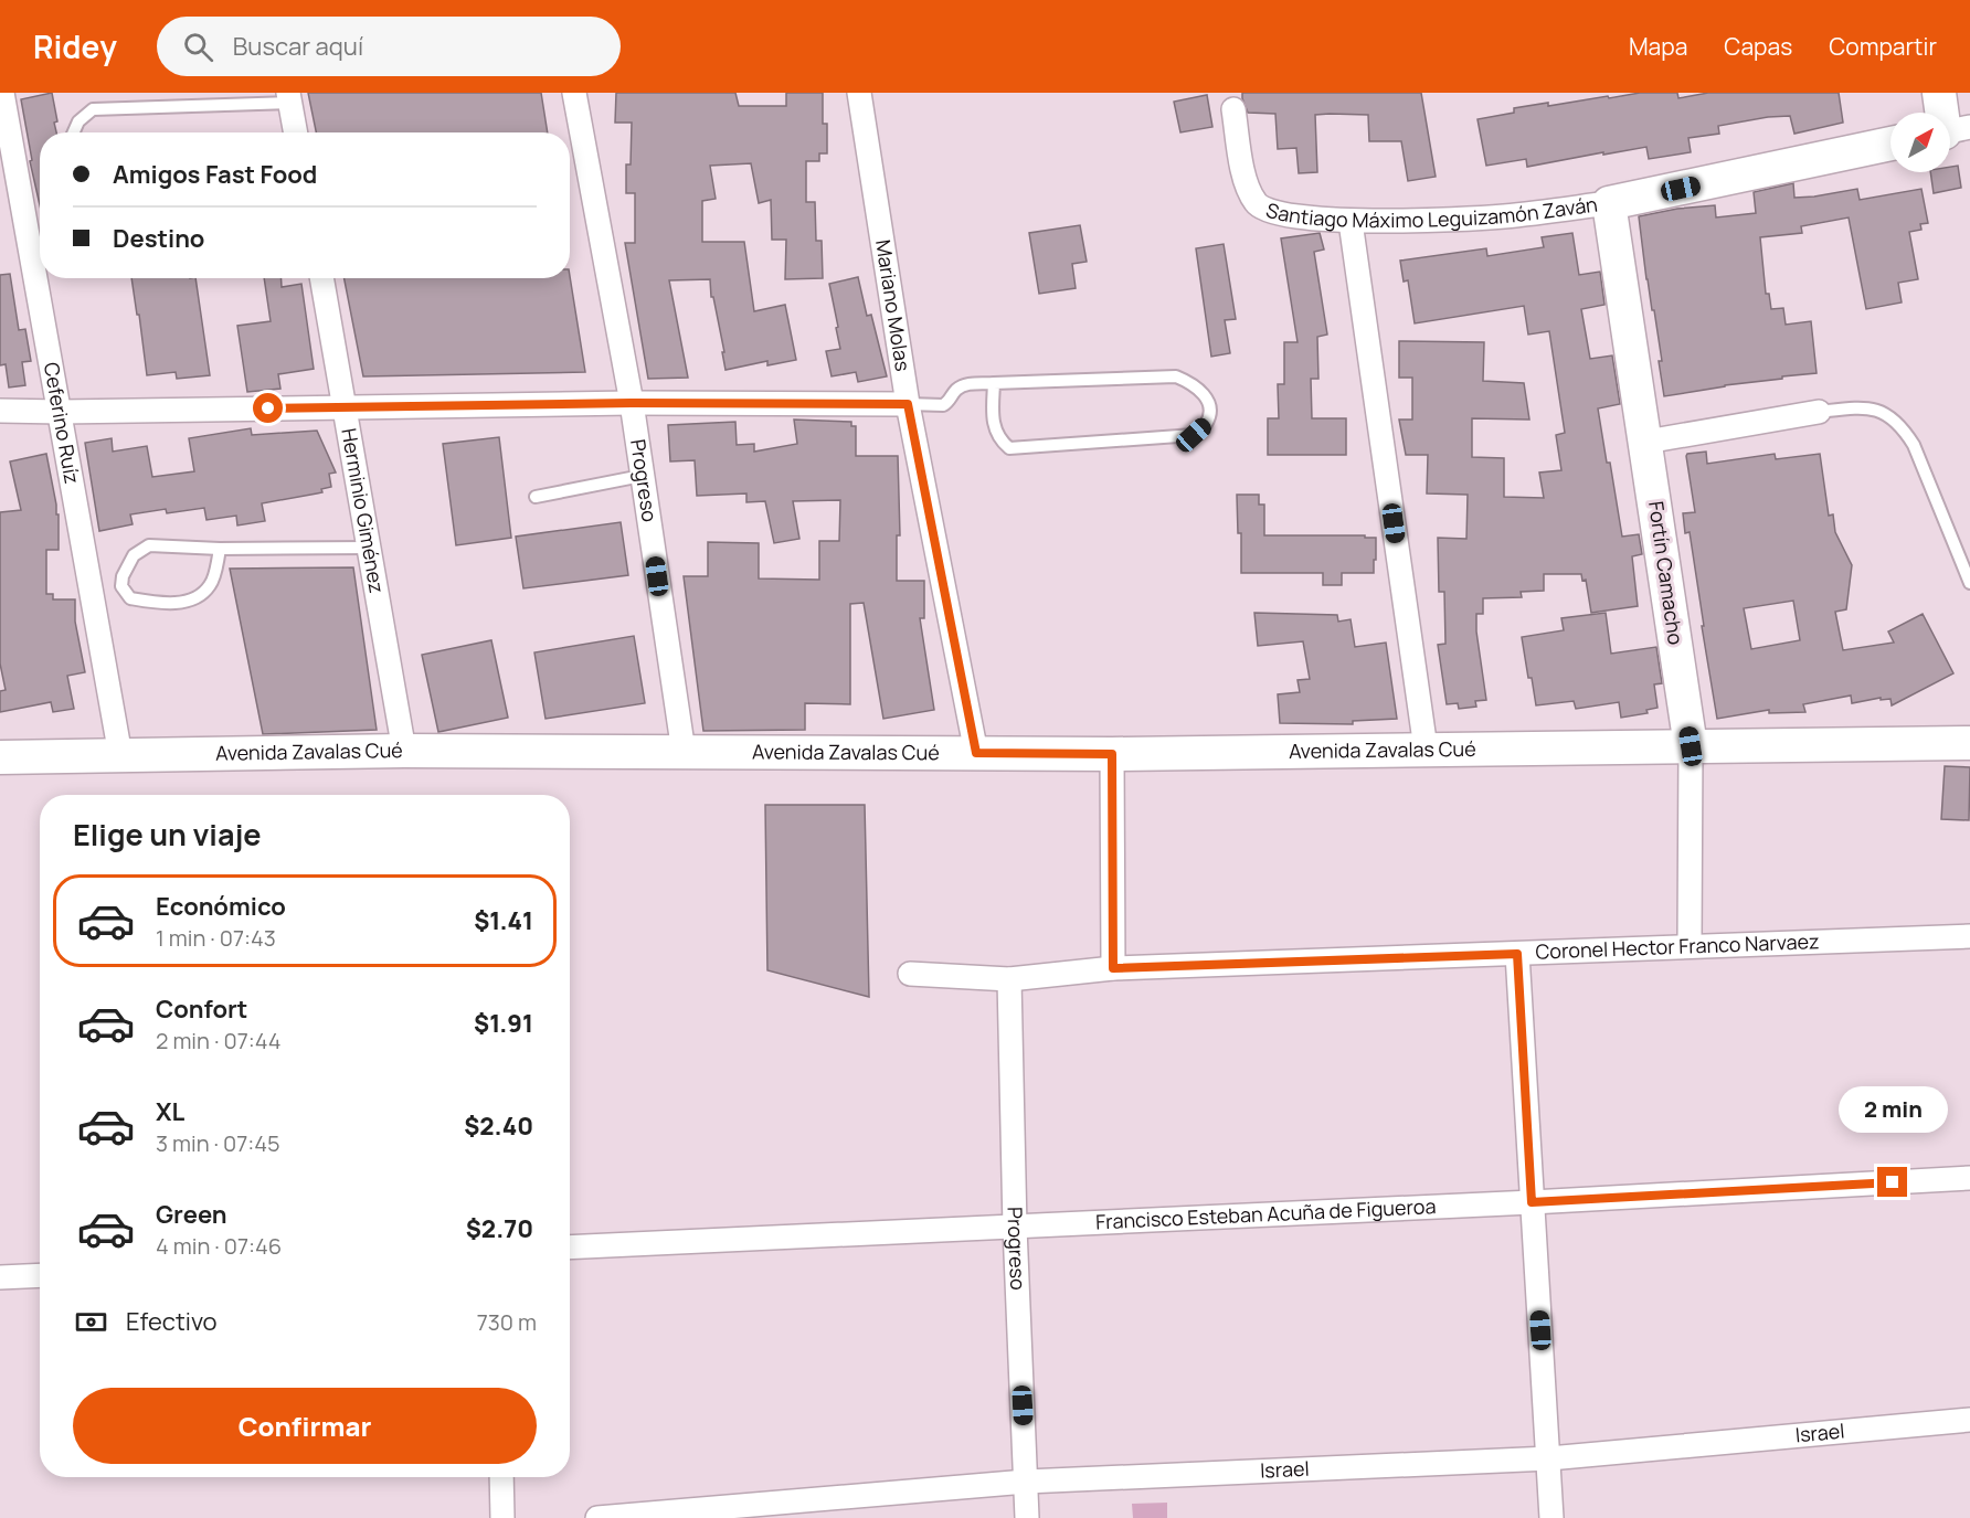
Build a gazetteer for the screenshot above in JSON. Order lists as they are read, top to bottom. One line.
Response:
{"streets":{"main road":["Santiago Máximo Leguizamón Zaván","Fortín Camacho","Avenida Zavalas Cué"],"street":["Mariano Molas","Ceferino Ruíz","Progreso","Herminio Giménez","Coronel Hector Franco Narvaez","Francisco Esteban Acuña de Figueroa","Israel"]},"crossings":[["Santiago Máximo Leguizamón Zaván","Fortín Camacho"],["Mariano Molas","Avenida Zavalas Cué"],["Ceferino Ruíz","Avenida Zavalas Cué"],["Progreso","Avenida Zavalas Cué"],["Progreso","Coronel Hector Franco Narvaez"],["Progreso","Francisco Esteban Acuña de Figueroa"],["Progreso","Israel"],["Herminio Giménez","Avenida Zavalas Cué"],["Fortín Camacho","Avenida Zavalas Cué"],["Fortín Camacho","Coronel Hector Franco Narvaez"]],"north":"top right","page":{"header":"Ridey","search":"Buscar aquí","nav":["Mapa","Capas","Compartir"],"banner":["Amigos Fast Food","Destino"],"heading":"Elige un viaje","list":[{"name":"Económico","note":"1 min · 07:43","value":"$1.41"},{"name":"Confort","note":"2 min · 07:44","value":"$1.91"},{"name":"XL","note":"3 min · 07:45","value":"$2.40"},{"name":"Green","note":"4 min · 07:46","value":"$2.70"}],"bubble":"2 min","pay":["Efectivo","730 m"],"buttons":"Confirmar"}}
